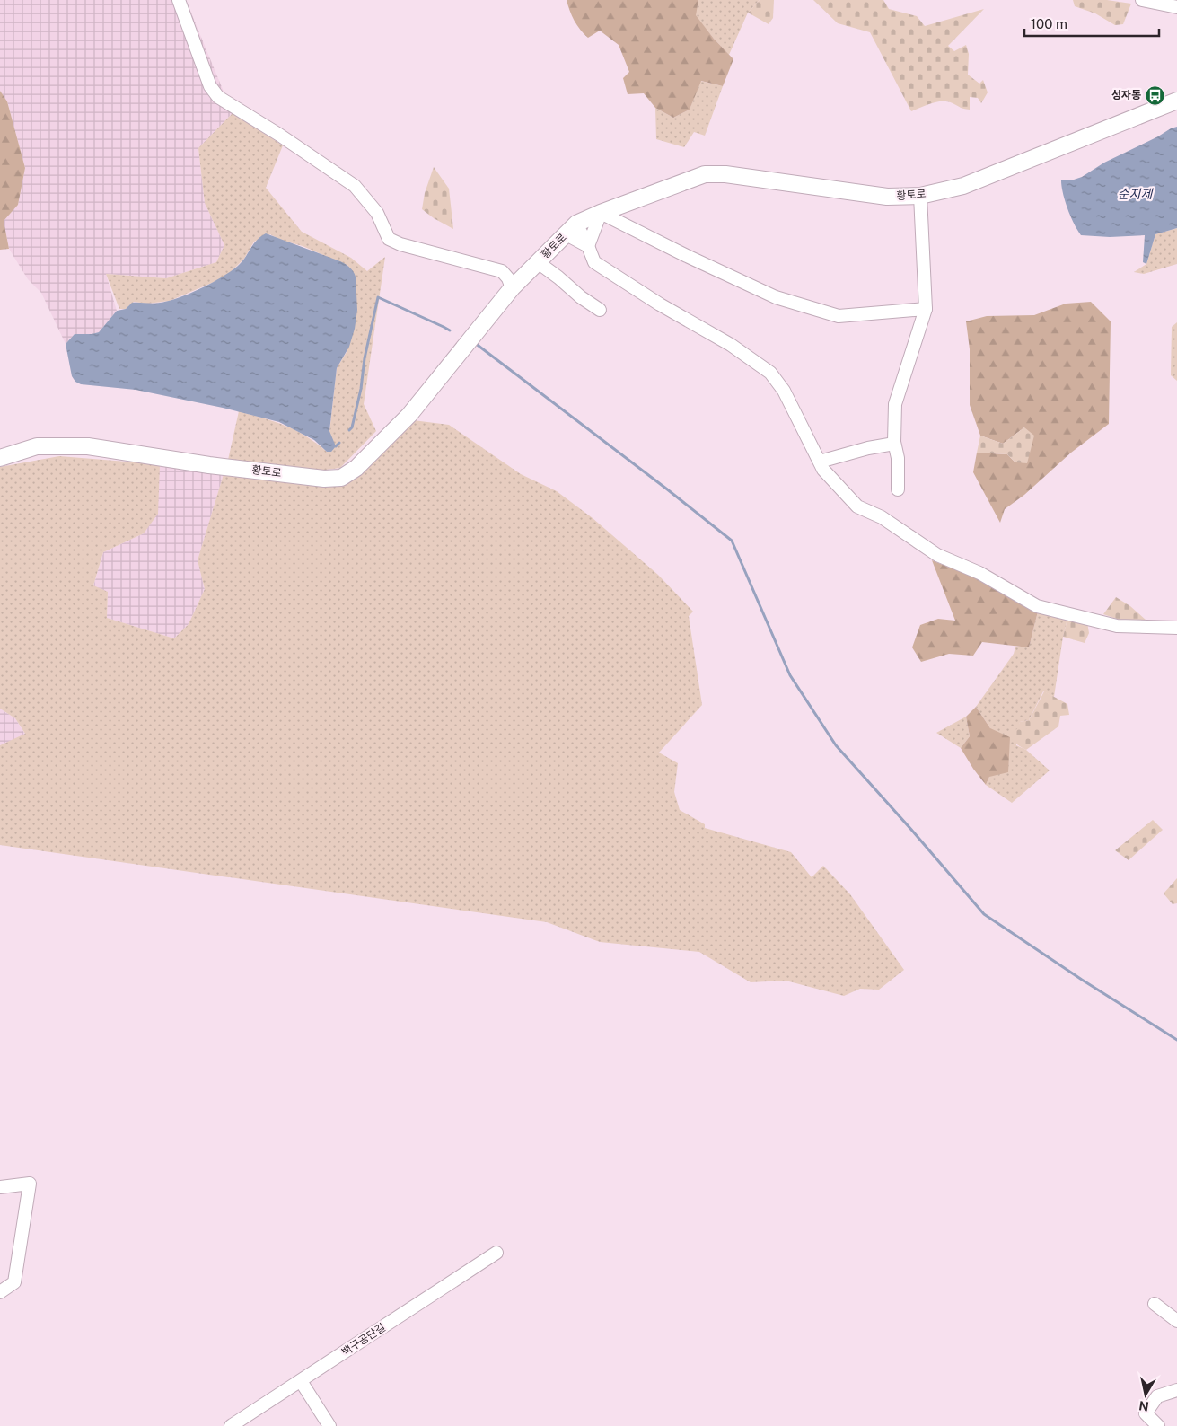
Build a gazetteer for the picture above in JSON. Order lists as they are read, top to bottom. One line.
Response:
{"streets":{"main road":["황토로"],"street":["백구공단길"]},"water":["순지제"],"places":{"bus stop":["성자동"]},"scale_bar":"100 m","north":"bottom"}
